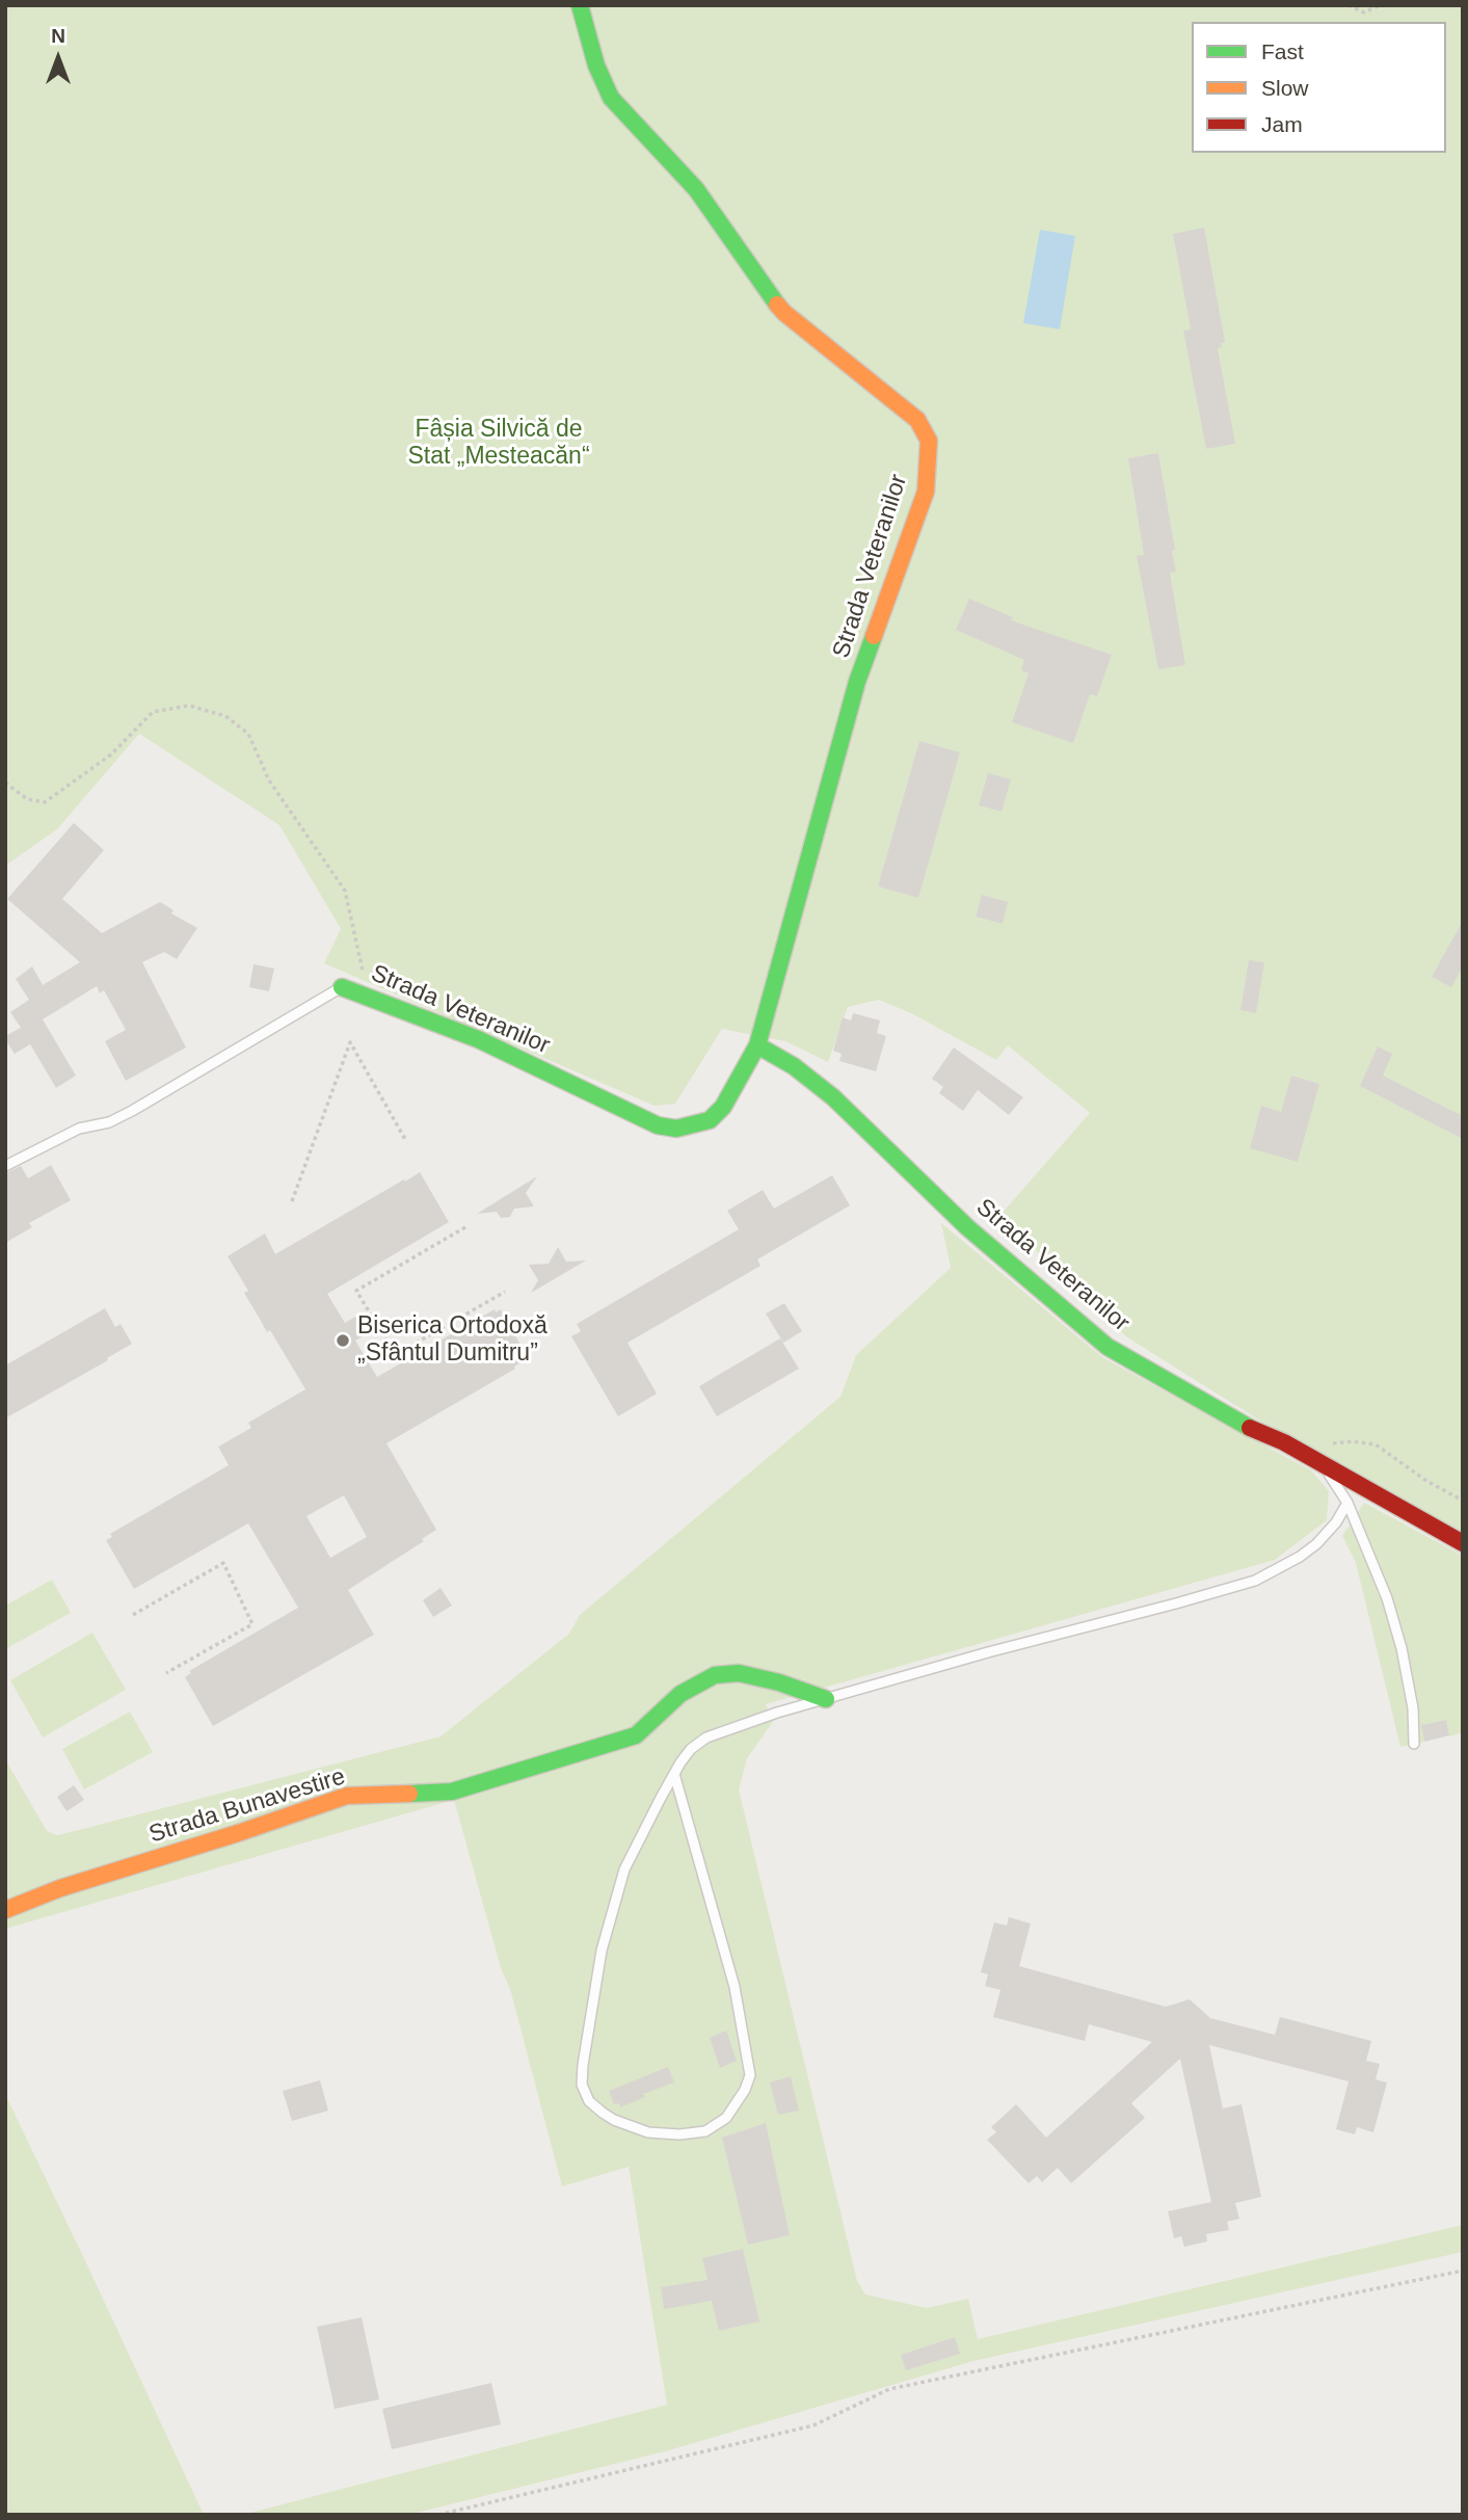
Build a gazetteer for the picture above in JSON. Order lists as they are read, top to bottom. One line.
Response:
{"streets":{"street":["Strada Veteranilor","Strada Bunavestire"]},"parks":["Fâșia Silvică de Stat „Mesteacăn“"],"places":["Biserica Ortodoxă „Sfântul Dumitru”"],"legend":["Fast","Slow","Jam"],"north":"top"}
